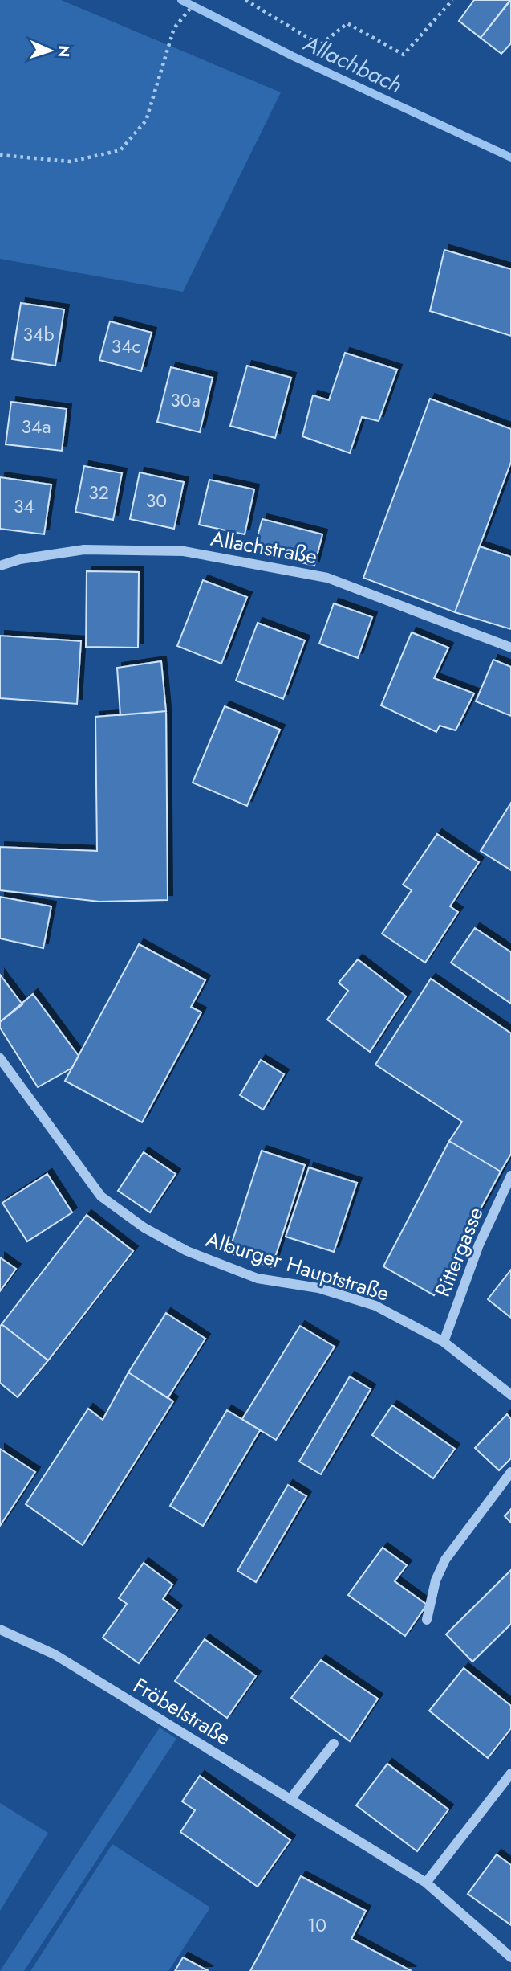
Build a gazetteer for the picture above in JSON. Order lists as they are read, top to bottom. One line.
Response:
{"streets":{"street":["Allachstraße","Rittergasse","Alburger Hauptstraße","Fröbelstraße"]},"crossings":[["Rittergasse","Alburger Hauptstraße"]],"water":["Allachbach"],"house_numbers":["34b","34c","30a","34a","32","30","34","10"],"north":"right"}
